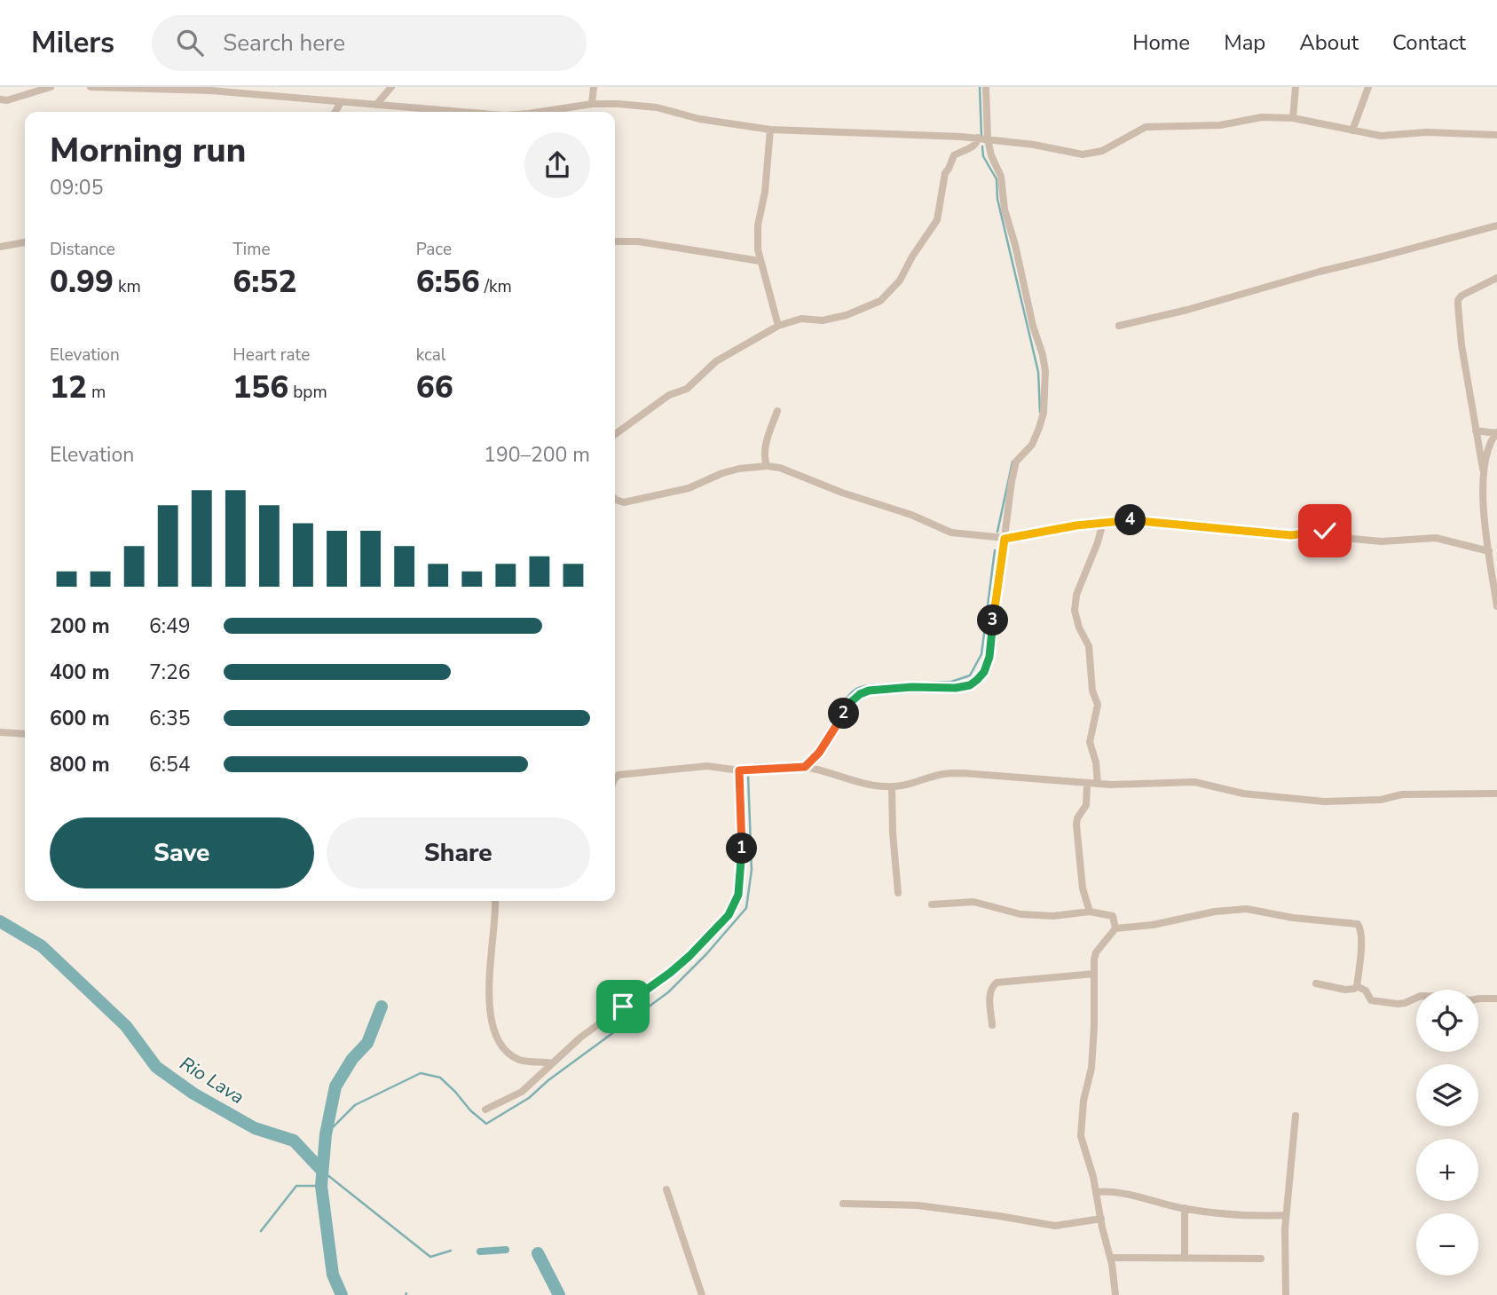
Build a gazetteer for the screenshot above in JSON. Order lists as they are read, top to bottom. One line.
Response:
{"water":["Rio Lava"],"page":{"header":"Milers","search":"Search here","nav":["Home","Map","About","Contact"],"heading":["Morning run","09:05"],"stats":[["Distance","0.99 km"],["Time","6:52"],["Pace","6:56 /km"],["Elevation","12 m"],["Heart rate","156 bpm"],["kcal","66"]],"chart":["Elevation","190–200 m"],"pins":["4","3","2","1"],"list":[{"name":"200 m","note":"6:49"},{"name":"400 m","note":"7:26"},{"name":"600 m","note":"6:35"},{"name":"800 m","note":"6:54"}],"buttons":["Save","Share"],"map_buttons":["+","−"]}}
